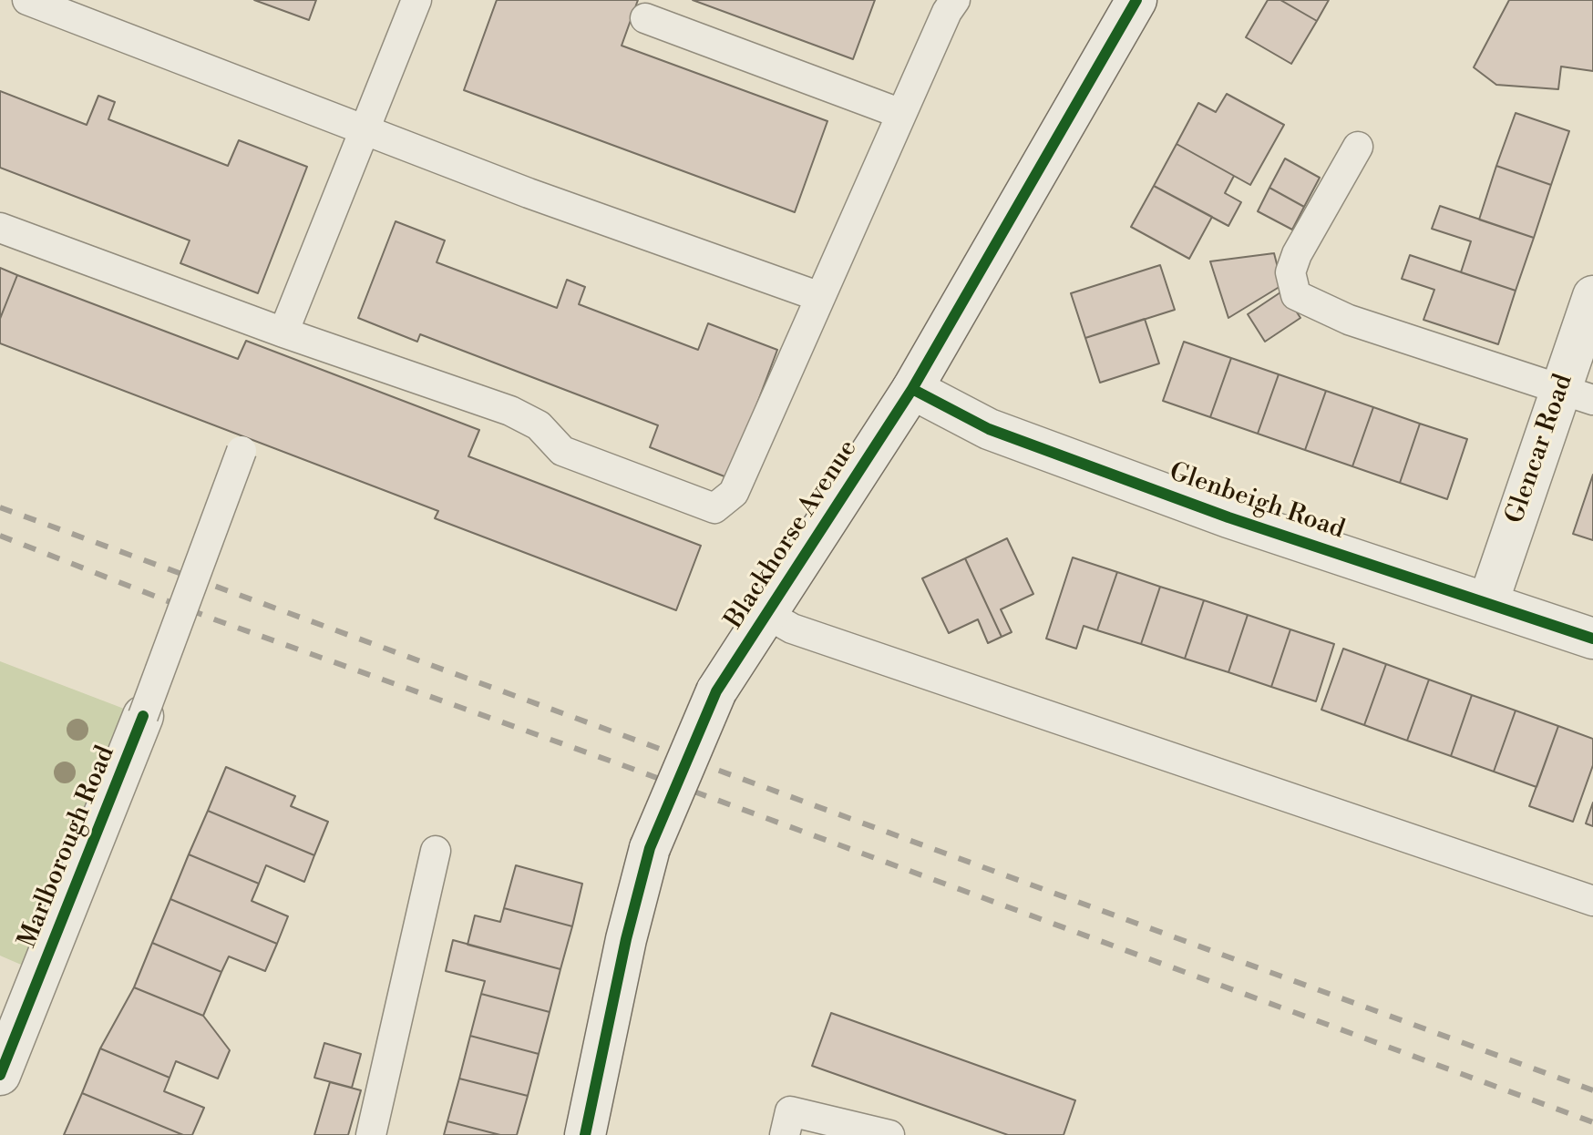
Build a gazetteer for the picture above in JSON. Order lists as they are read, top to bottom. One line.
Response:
{"streets":{"street":["Glencar Road","Glenbeigh Road","Blackhorse Avenue","Marlborough Road"]},"crossings":[["Glencar Road","Glenbeigh Road"],["Glenbeigh Road","Blackhorse Avenue"]]}
